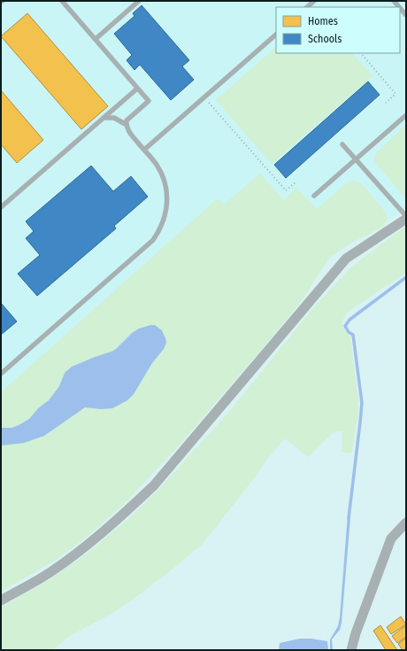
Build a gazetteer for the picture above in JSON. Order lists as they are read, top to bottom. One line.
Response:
{"legend":["Homes","Schools"]}
